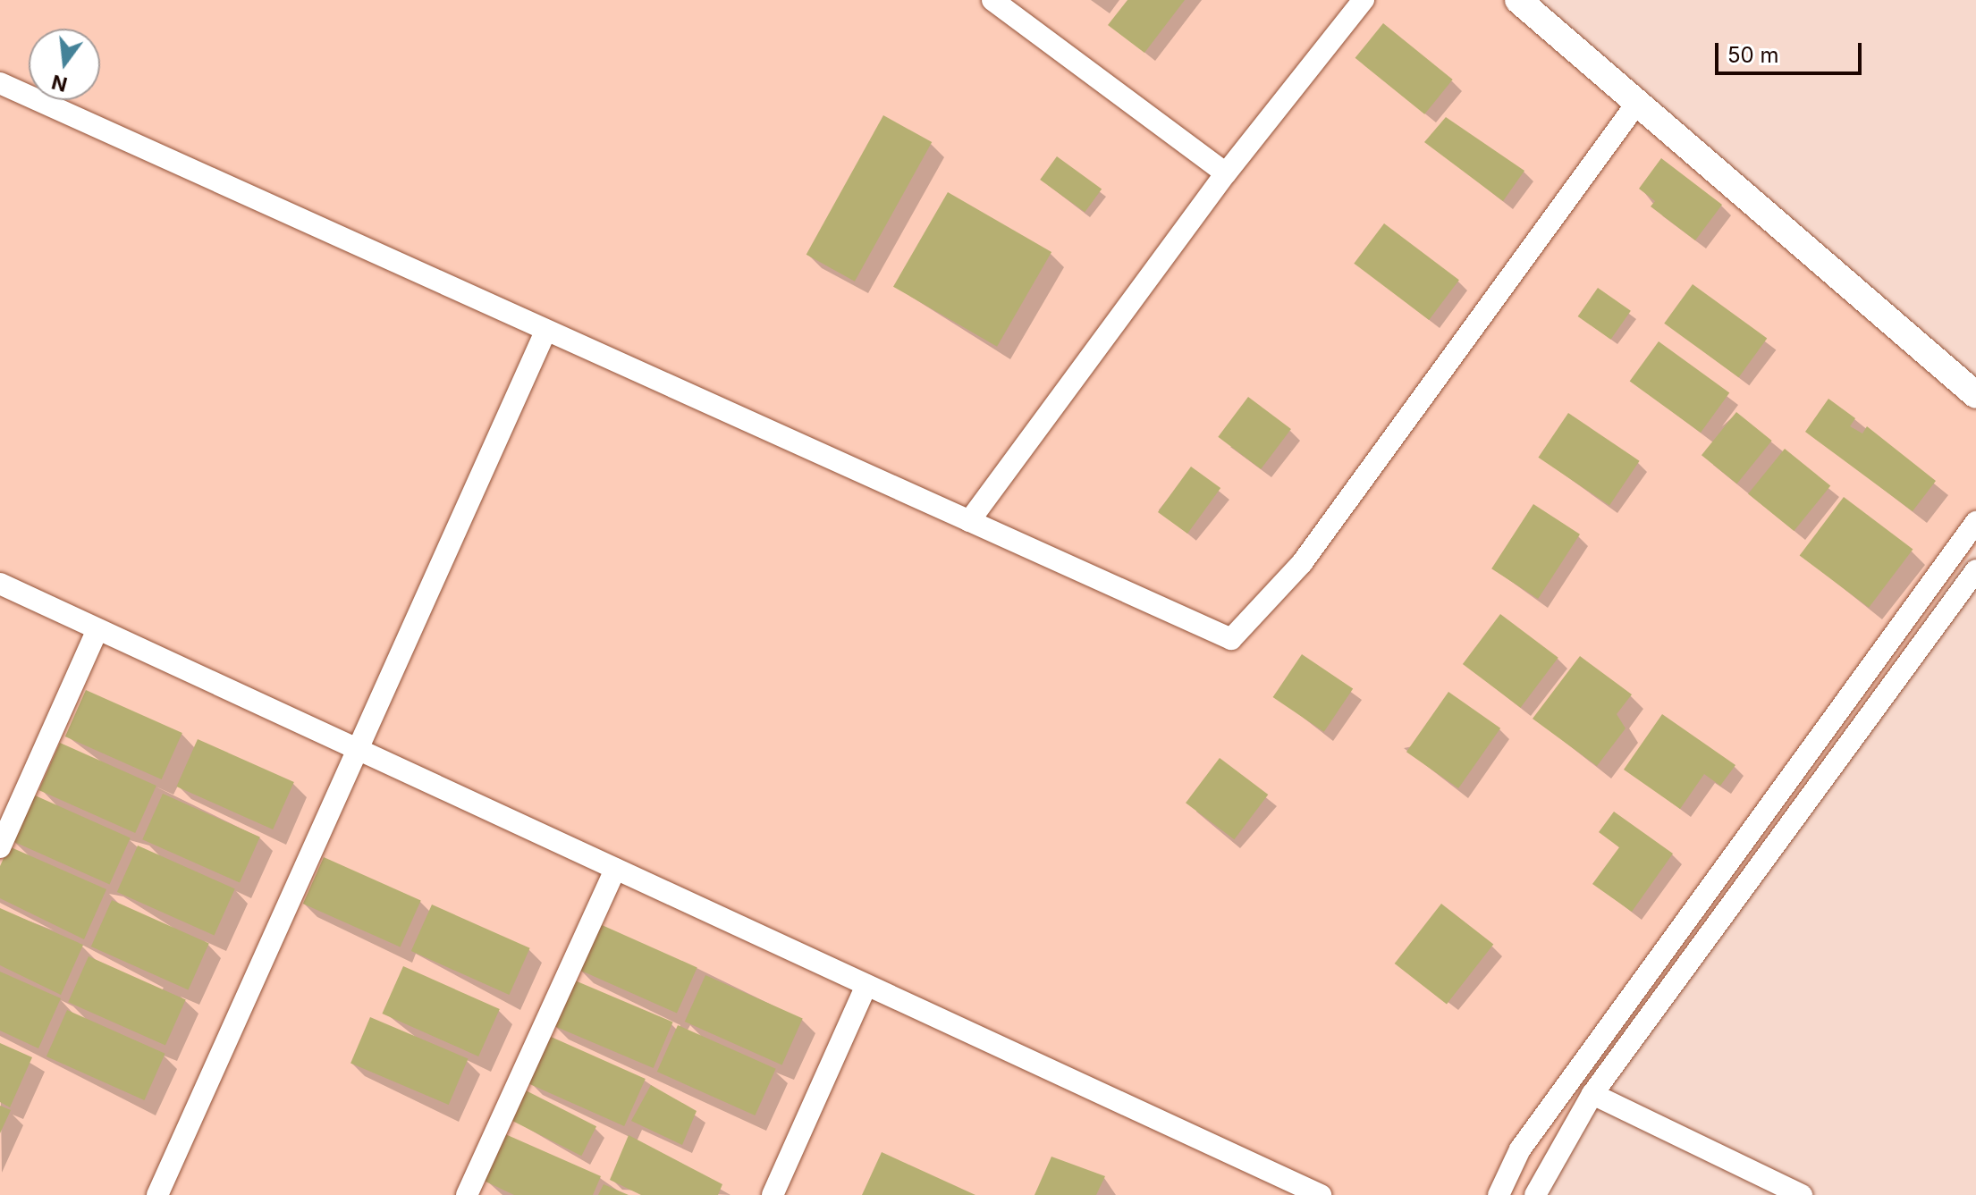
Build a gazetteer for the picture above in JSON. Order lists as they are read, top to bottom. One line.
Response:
{"scale_bar":"50 m","north":"bottom"}
